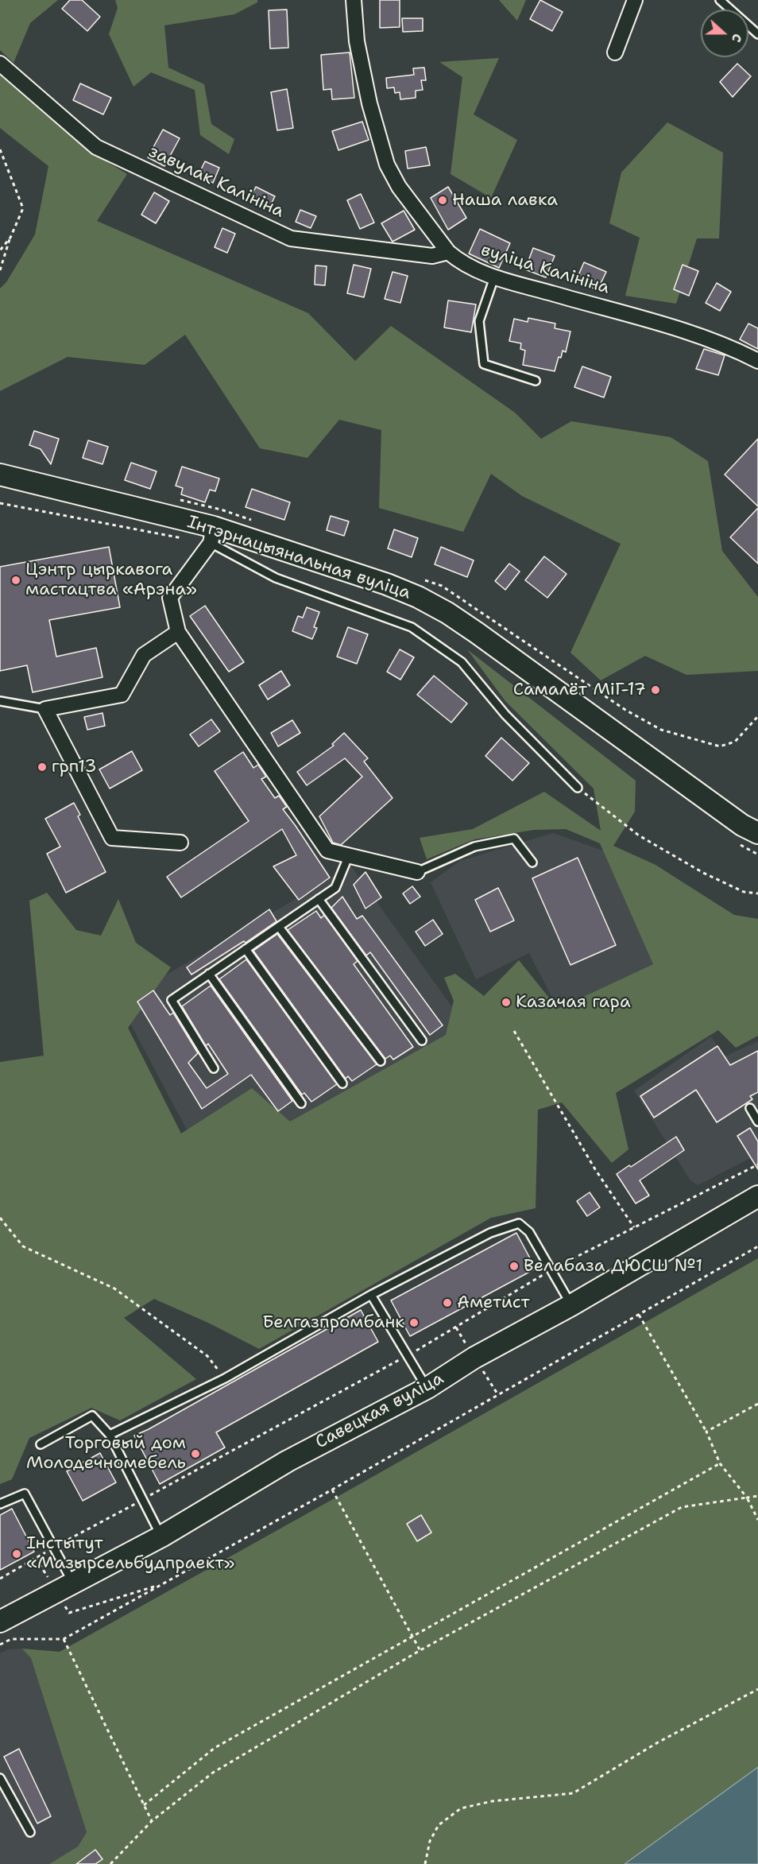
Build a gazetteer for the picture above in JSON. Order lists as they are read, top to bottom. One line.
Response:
{"streets":{"street":["завулак Калініна","вуліца Калініна","Інтэрнацыянальная вуліца","Савецкая вуліца"]},"crossings":[["завулак Калініна","вуліца Калініна"]],"places":["Наша лавка","Цэнтр цыркавога мастацтва «Арэна»","Самалёт МіГ-17","грп13","Казачая гара","Велабаза ДЮСШ №1","Аметист","Белгазпромбанк","Торговый дом Молодечномебель","Інстытут «Мазырсельбудпраект»"],"north":"right"}
